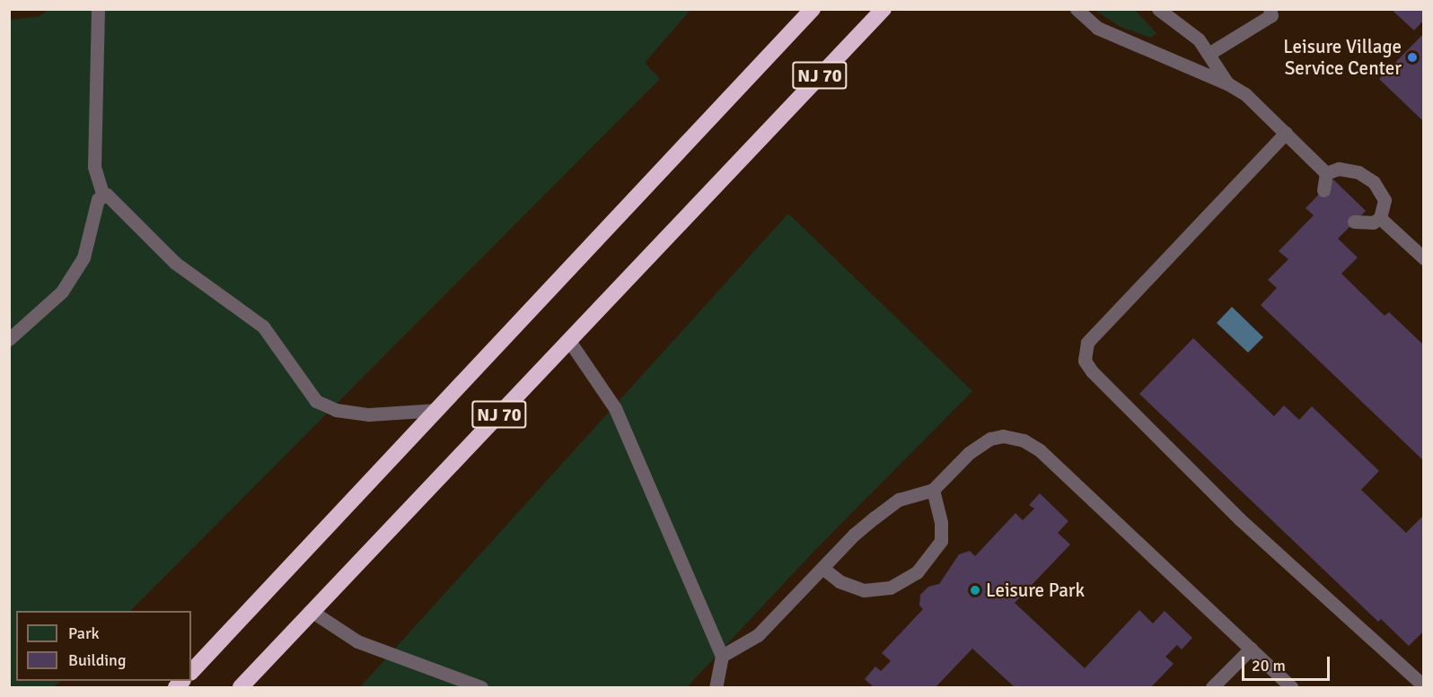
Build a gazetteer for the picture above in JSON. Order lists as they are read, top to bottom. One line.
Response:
{"streets":{"highway":["NJ 70"]},"places":["Leisure Village Service Center","Leisure Park"],"legend":["Park","Building"],"scale_bar":"20 m"}
